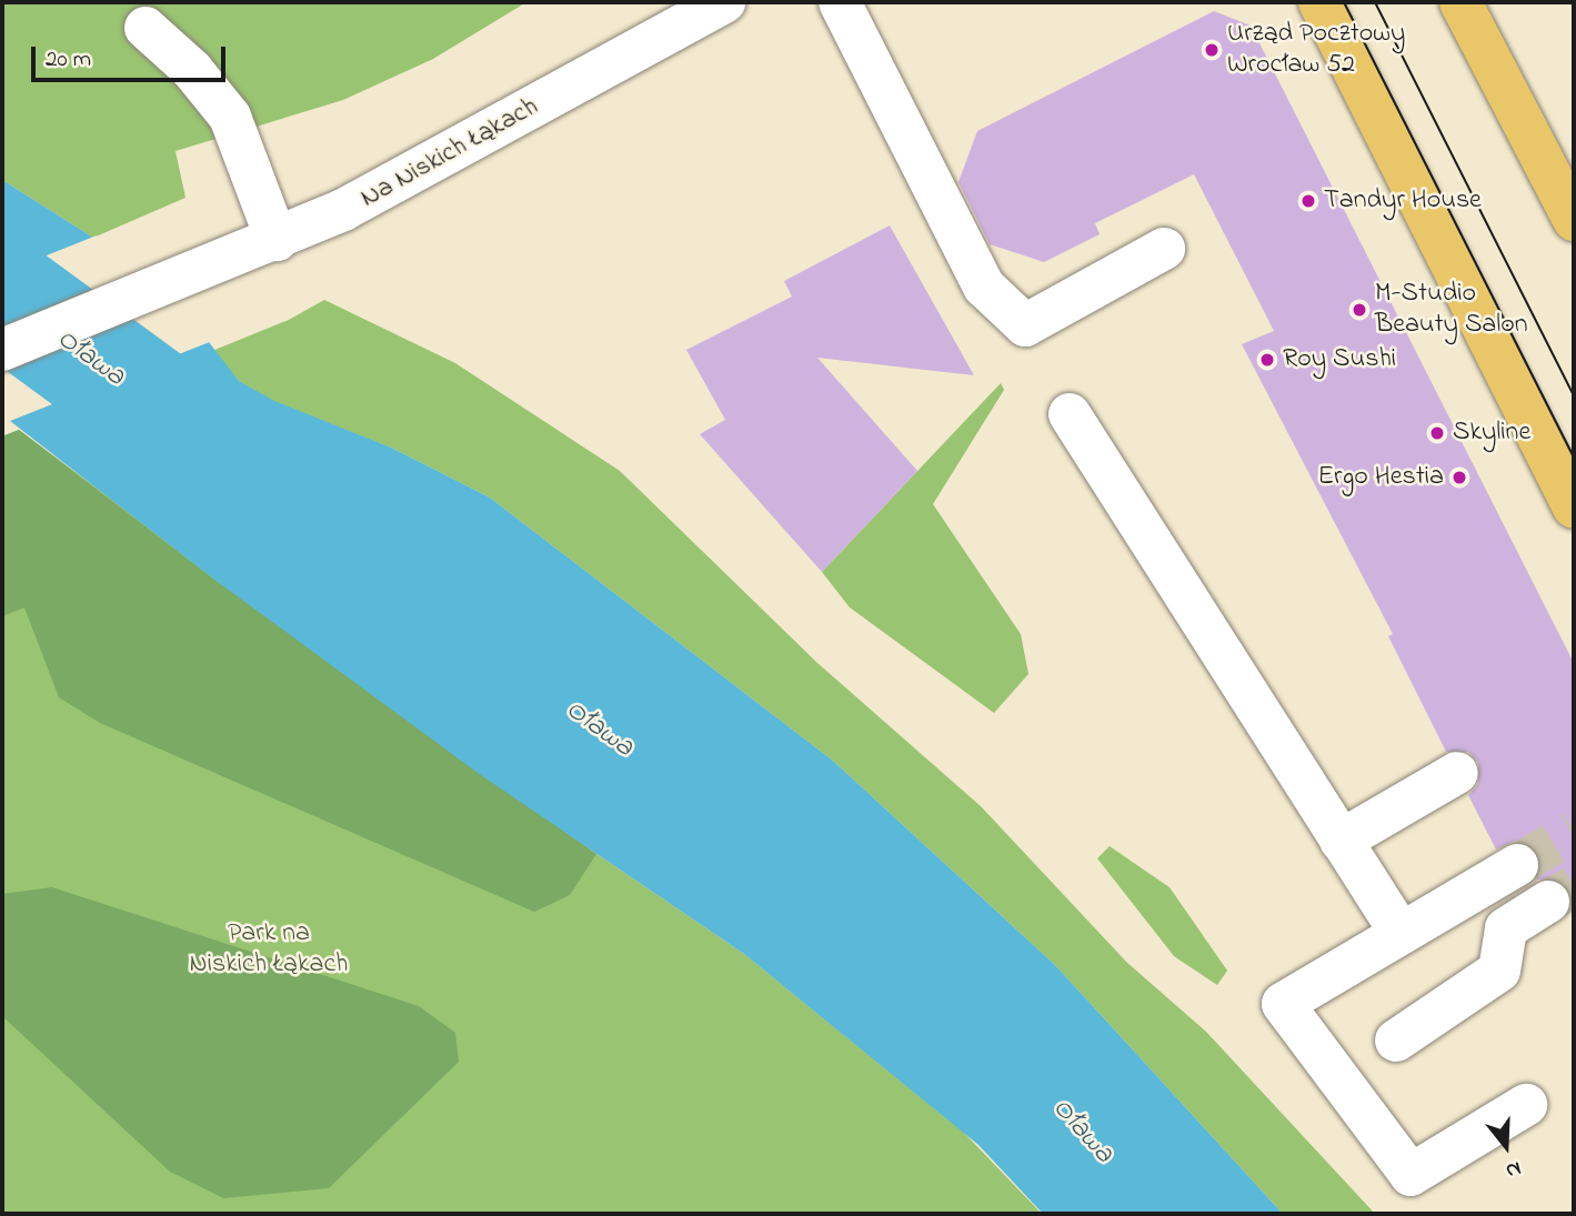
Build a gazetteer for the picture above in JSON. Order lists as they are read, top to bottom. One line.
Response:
{"streets":{"street":["Na Niskich Łąkach"]},"water":["Oława"],"parks":["Park na Niskich Łąkach"],"places":["Urząd Pocztowy Wrocław 52","Tandyr House","M-Studio Beauty Salon","Roy Sushi","Skyline","Ergo Hestia"],"scale_bar":"20 m","north":"bottom"}
